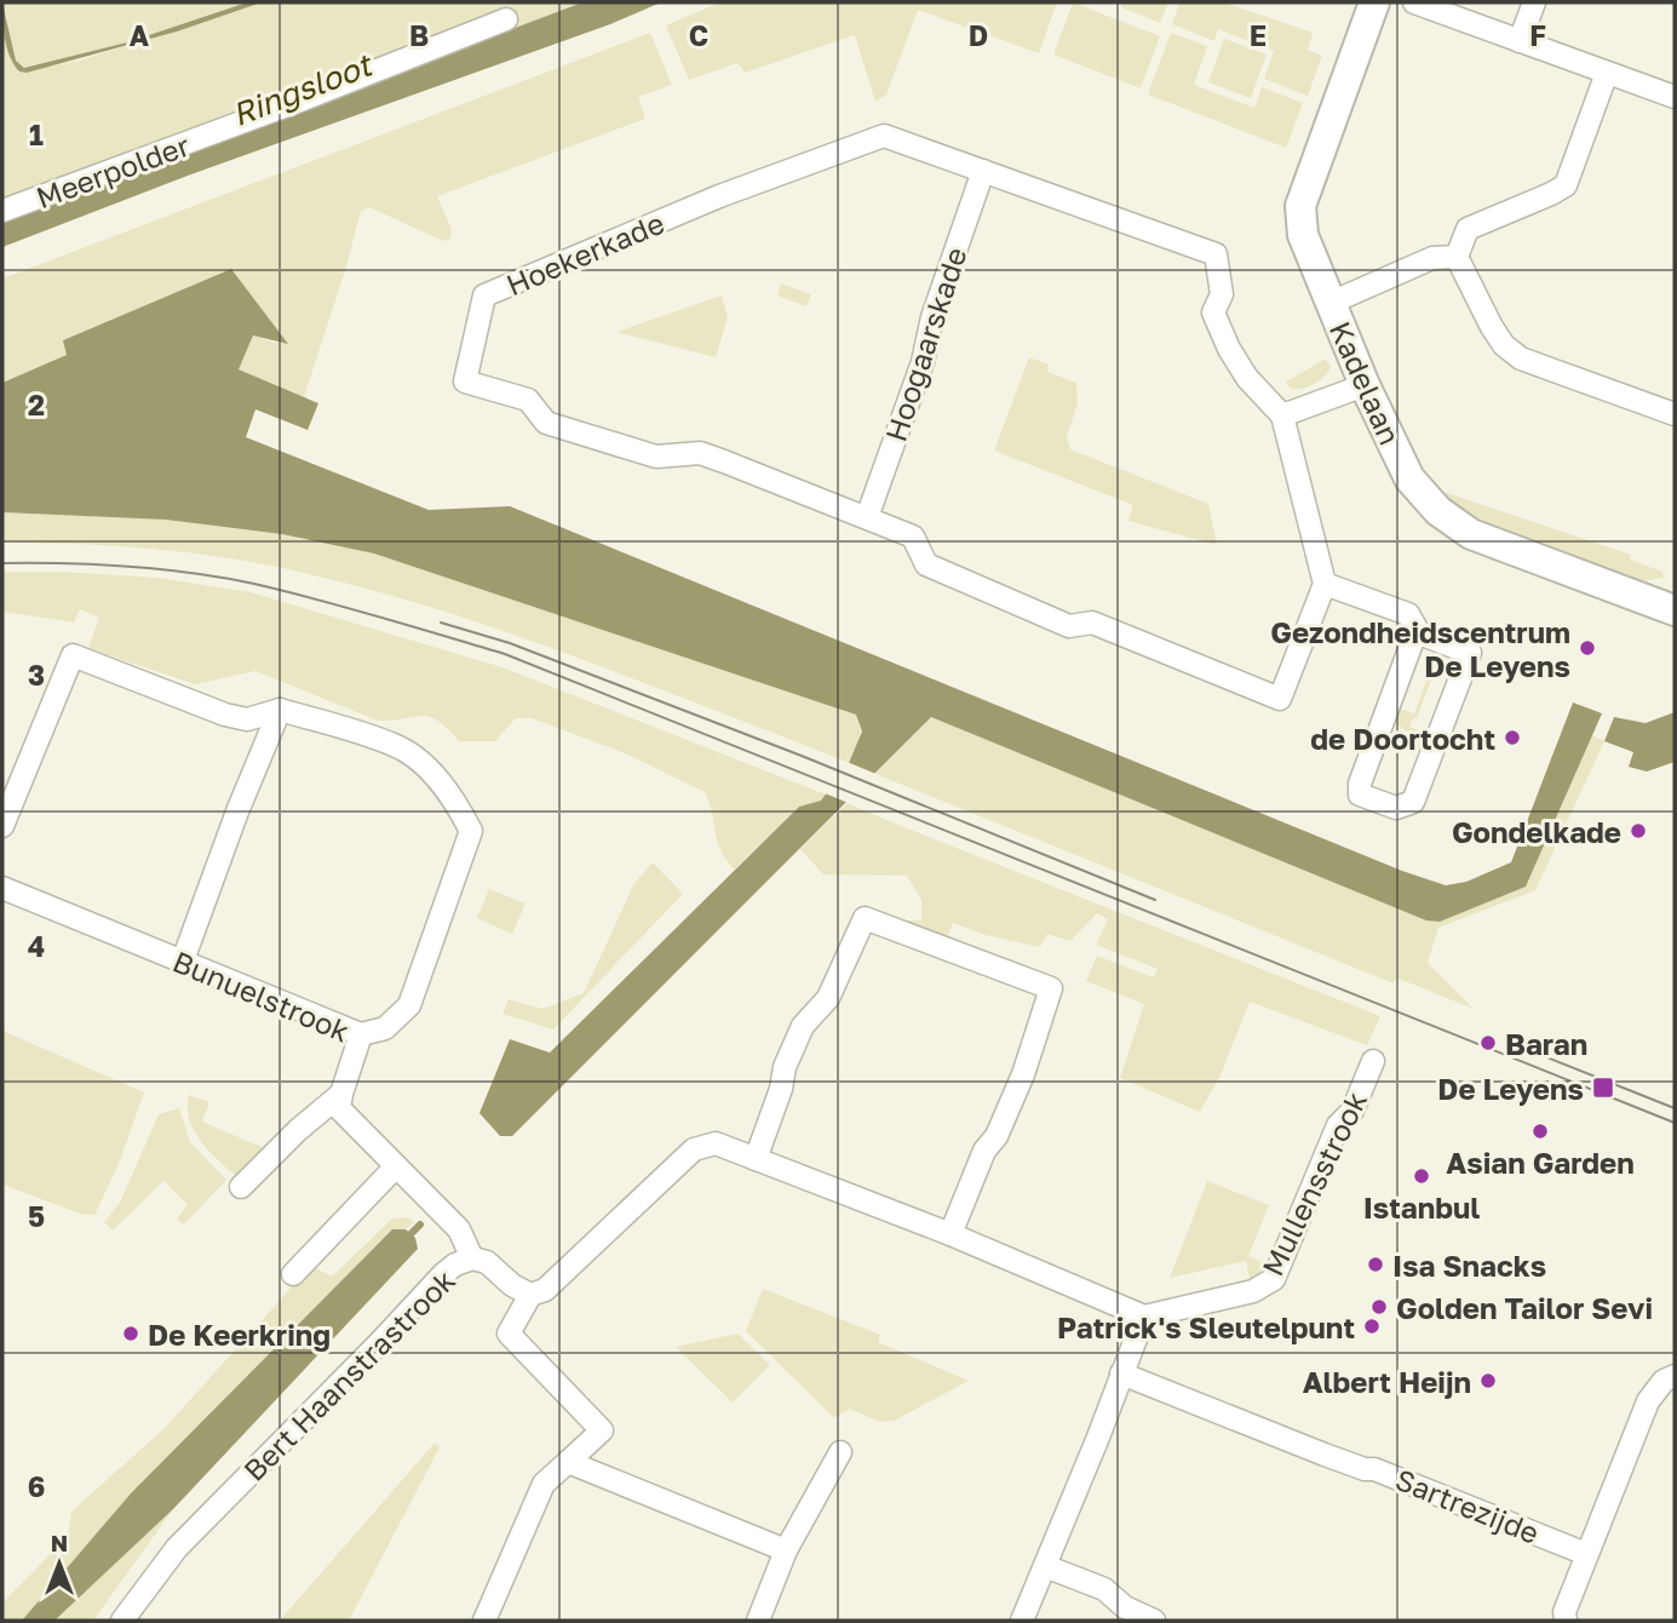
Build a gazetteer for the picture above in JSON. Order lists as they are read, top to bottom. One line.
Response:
{"streets":{"street":["Meerpolder","Hoekerkade","Hoogaarskade","Kadelaan","Bunuelstrook","Mullensstrook","Bert Haanstrastrook","Sartrezijde"]},"crossings":[["Hoekerkade","Hoogaarskade"]],"water":["Ringsloot"],"places":{"other":["Gezondheidscentrum De Leyens","de Doortocht","Gondelkade","Baran","Asian Garden","Istanbul","Isa Snacks","Golden Tailor Sevi","Patrick's Sleutelpunt","De Keerkring","Albert Heijn"],"transit":["De Leyens"]},"north":"top","grid":{"columns":["A","B","C","D","E","F"],"rows":["1","2","3","4","5","6"]}}
